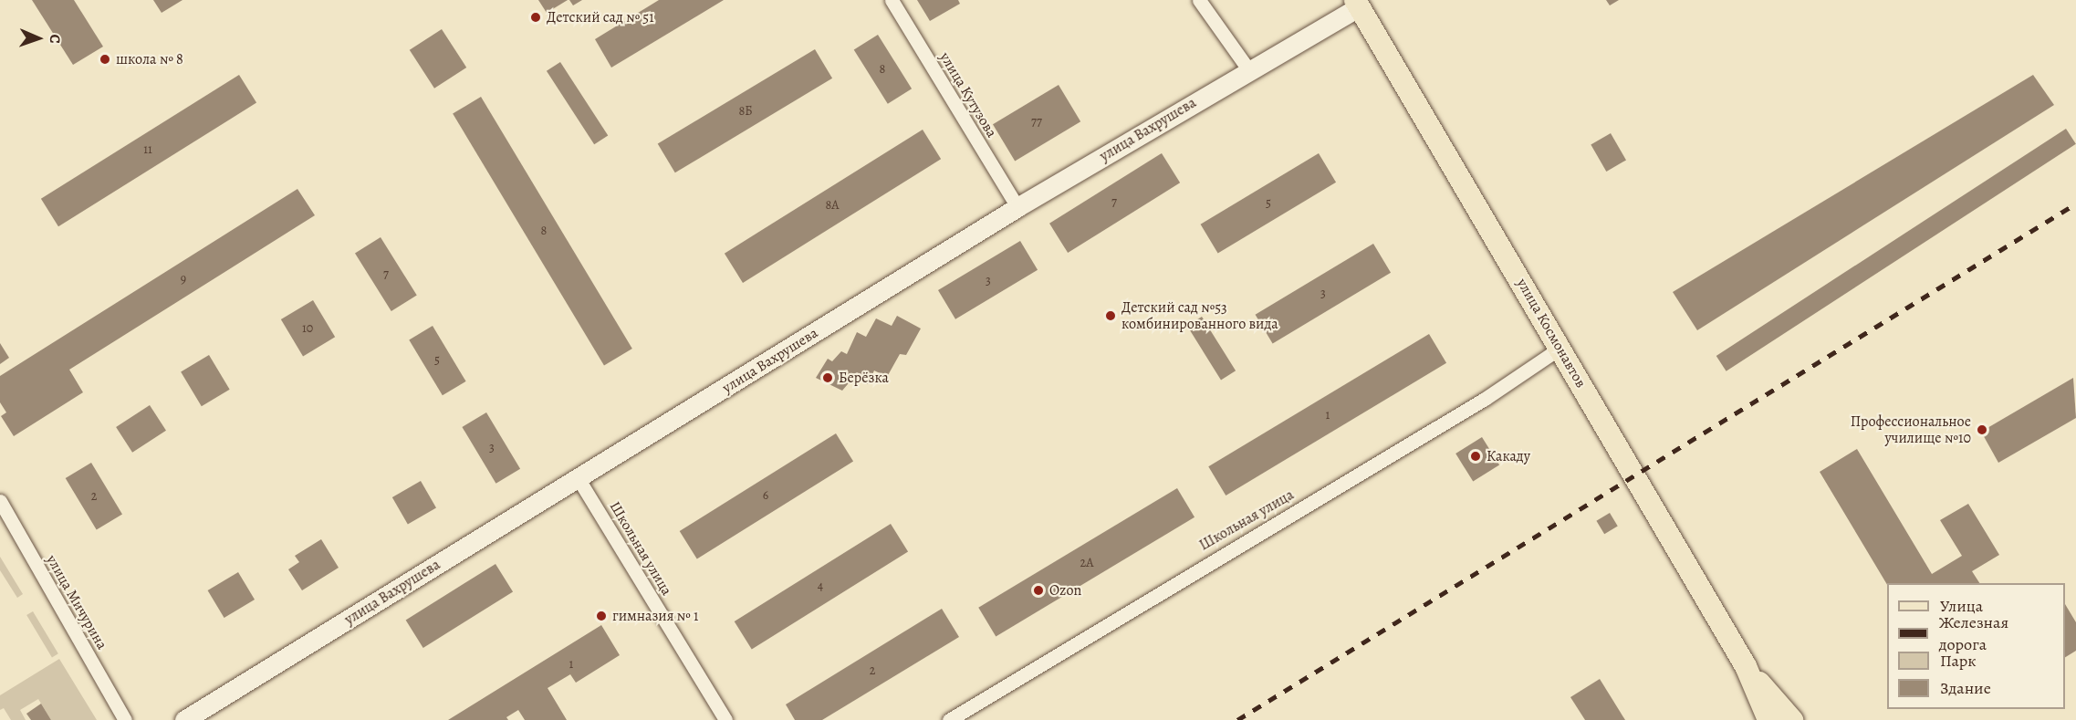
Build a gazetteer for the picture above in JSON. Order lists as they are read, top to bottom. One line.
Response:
{"streets":{"main road":["улица Вахрушева","улица Космонавтов"],"street":["улица Кутузова","Школьная улица","улица Мичурина"]},"crossings":[["улица Кутузова","улица Вахрушева"],["улица Вахрушева","улица Космонавтов"],["улица Вахрушева","Школьная улица"],["улица Космонавтов","Школьная улица"]],"places":["Детский сад № 51","школа № 8","Детский сад №53 комбинированного вида","Берёзка","Профессиональное училище №10","Какаду","Ozon","гимназия № 1"],"house_numbers":["8","8Б","77","11","7","5","8А","8","7","9","3","3","10","5","1","3","6","2","2А","4","1","2"],"legend":["Улица","Железная дорога","Парк","Здание"],"north":"right"}
